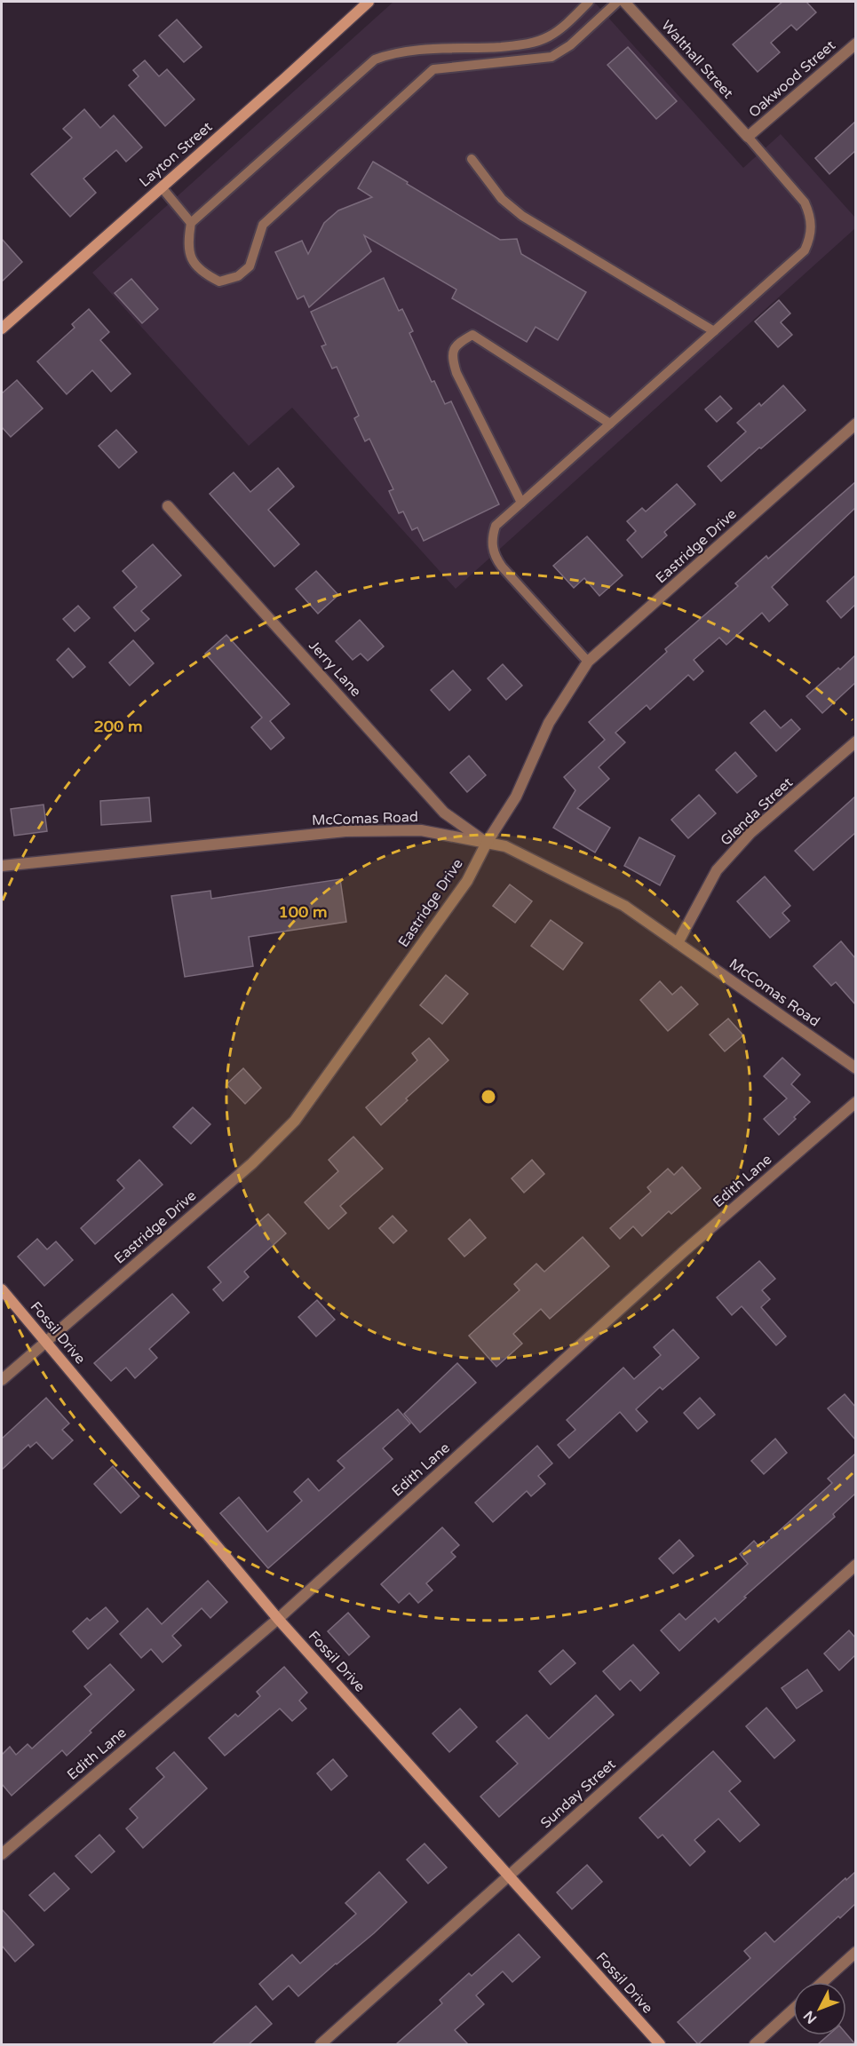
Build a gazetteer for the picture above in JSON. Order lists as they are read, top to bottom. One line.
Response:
{"streets":{"street":["Walthall Street","Oakwood Street","Layton Street","Eastridge Drive","Jerry Lane","Glenda Street","McComas Road","Edith Lane","Fossil Drive","Sunday Street"]},"crossings":[["Walthall Street","Oakwood Street"],["Eastridge Drive","Jerry Lane"],["Eastridge Drive","McComas Road"],["Eastridge Drive","Fossil Drive"],["Jerry Lane","McComas Road"],["Glenda Street","McComas Road"],["Edith Lane","Fossil Drive"],["Fossil Drive","Sunday Street"]],"north":"bottom left","rings":["200 m","100 m"]}
